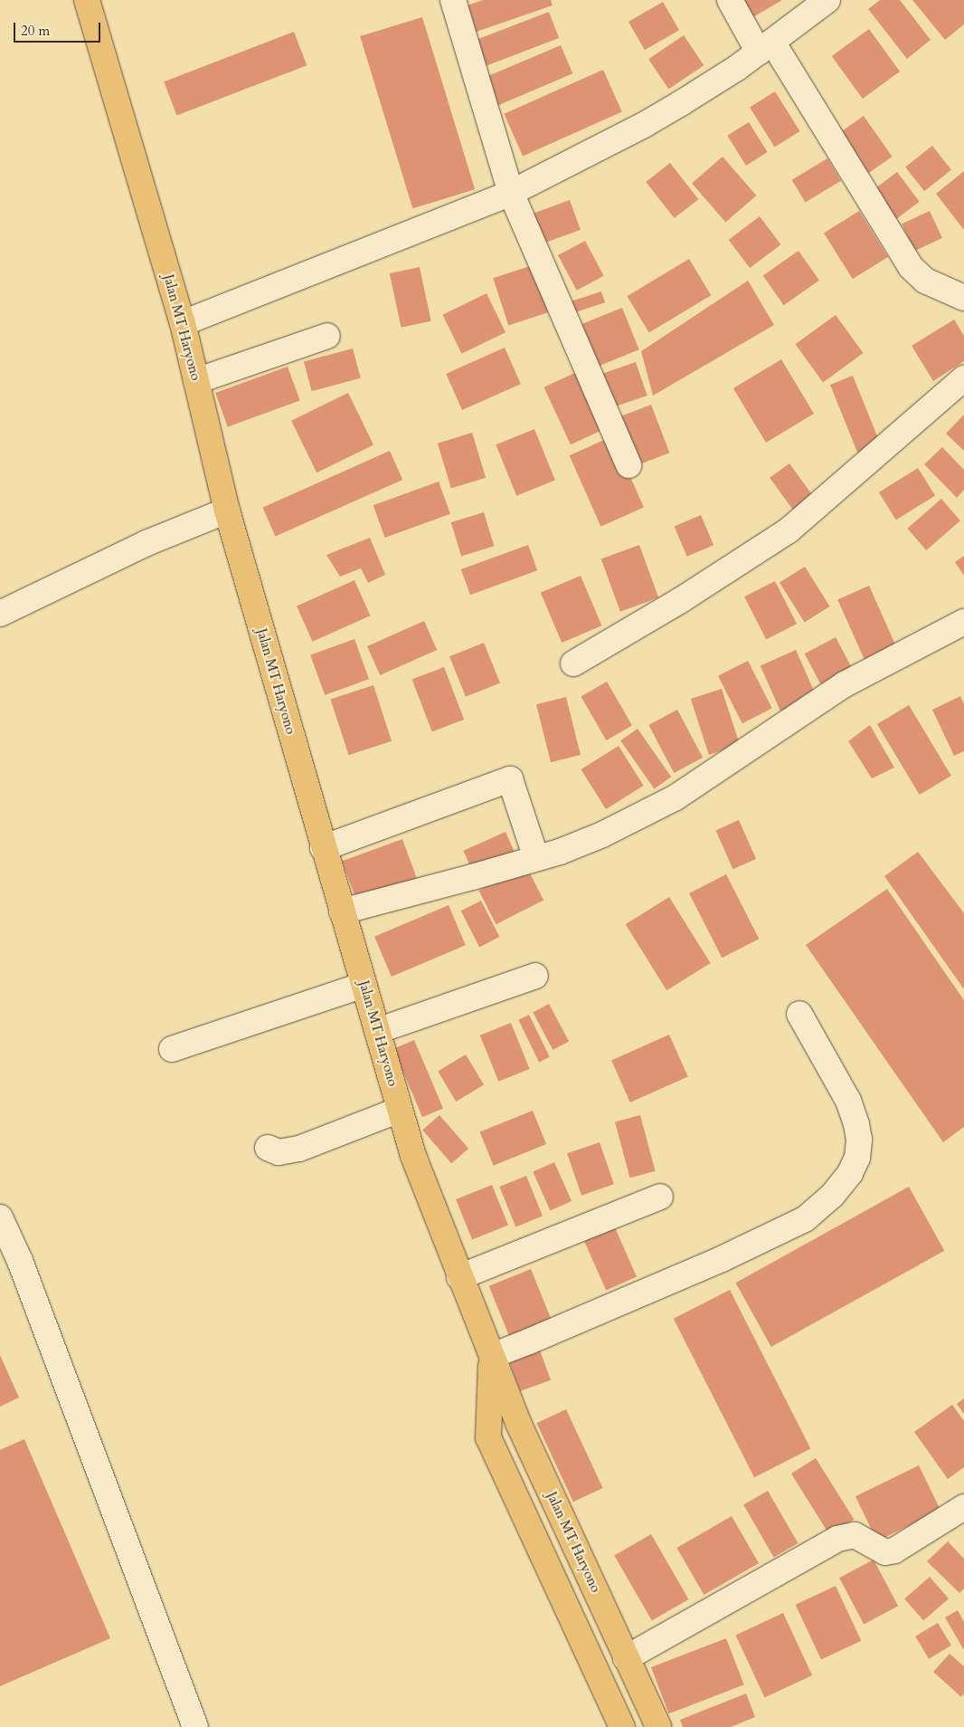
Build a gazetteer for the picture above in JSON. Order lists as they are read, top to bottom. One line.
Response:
{"streets":{"main road":["Jalan MT Haryono"]},"scale_bar":"20 m"}
